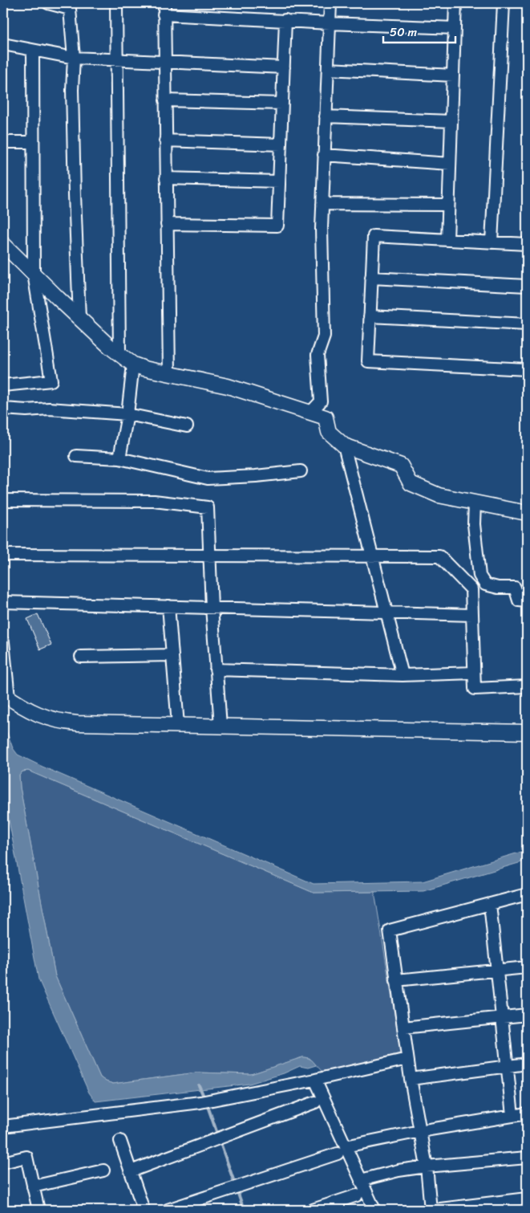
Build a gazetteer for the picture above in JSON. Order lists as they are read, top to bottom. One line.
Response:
{"scale_bar":"50 m"}
